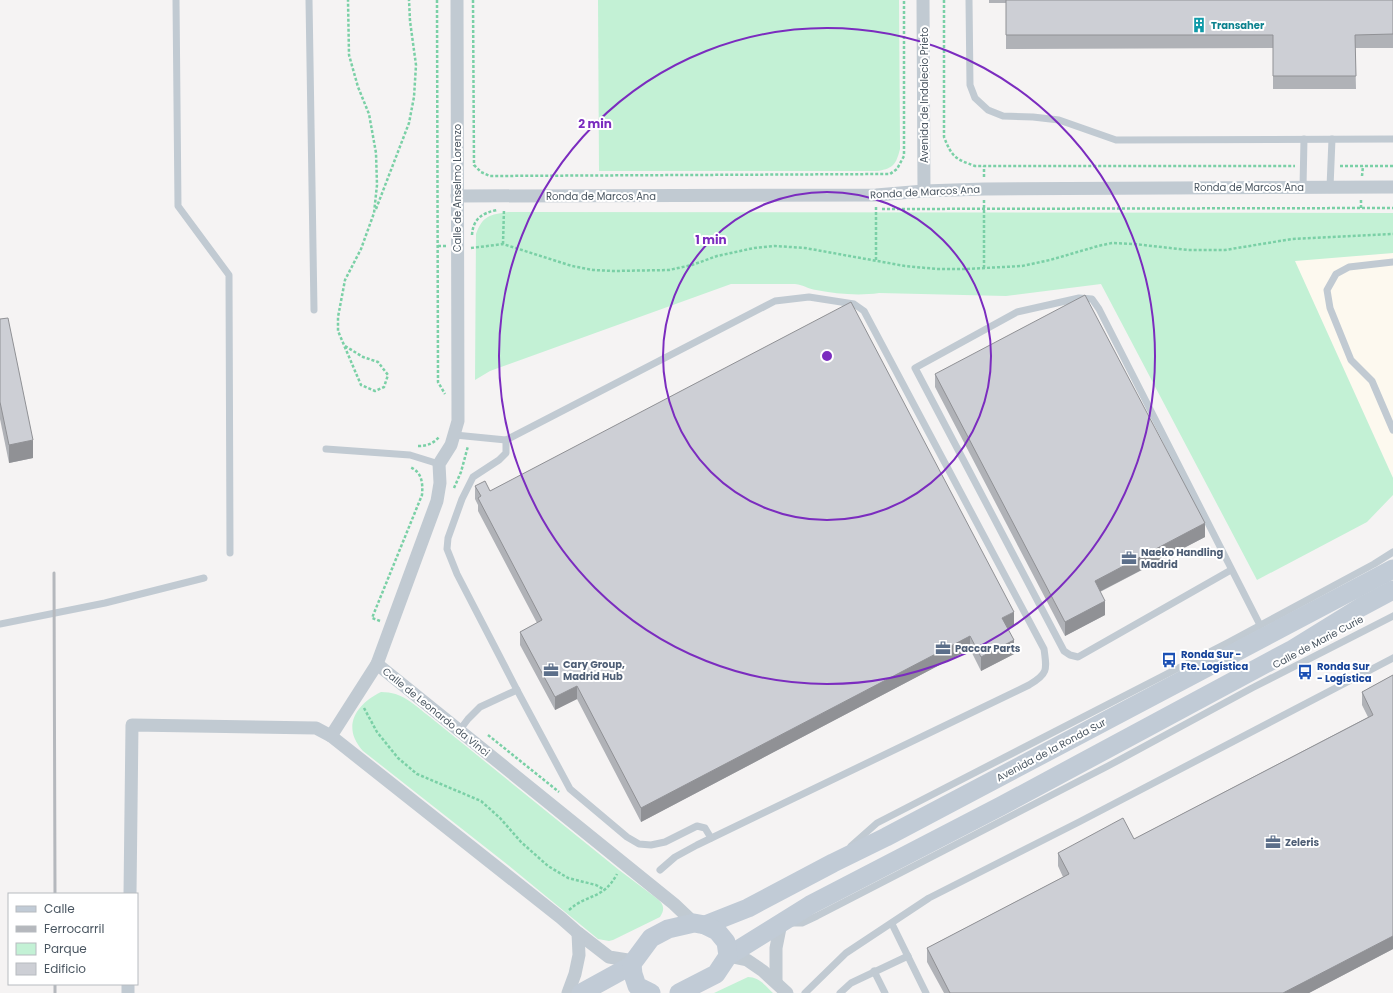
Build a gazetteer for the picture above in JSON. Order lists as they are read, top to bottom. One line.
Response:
{"streets":{"main road":["Avenida de la Ronda Sur"],"street":["Avenida de Indalecio Prieto","Ronda de Marcos Ana","Calle de Anselmo Lorenzo","Calle de Leonardo da Vinci"],"lane":["Calle de Marie Curie"]},"crossings":[["Avenida de Indalecio Prieto","Ronda de Marcos Ana"],["Ronda de Marcos Ana","Calle de Anselmo Lorenzo"],["Calle de Leonardo da Vinci","Avenida de la Ronda Sur"]],"places":{"building":["Transaher"],"office":["Naeko Handling Madrid","Paccar Parts","Cary Group, Madrid Hub","Zeleris"],"bus stop":["Ronda Sur - Fte. Logística","Ronda Sur - Logística"]},"legend":["Calle","Ferrocarril","Parque","Edificio"],"rings":["2 min","1 min"]}
